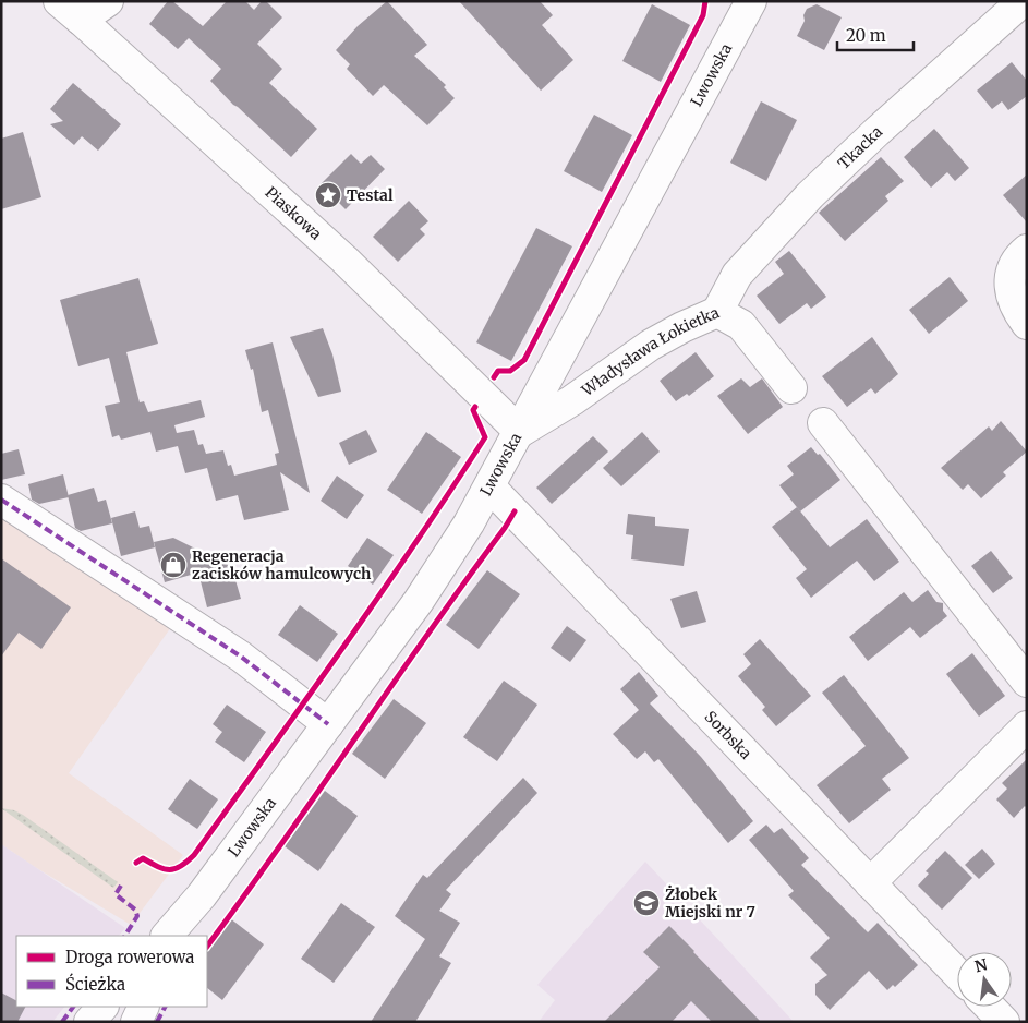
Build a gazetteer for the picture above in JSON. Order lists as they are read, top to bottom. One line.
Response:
{"streets":{"street":["Lwowska","Tkacka","Piaskowa","Władysława Łokietka","Sorbska"]},"crossings":[["Lwowska","Piaskowa"],["Lwowska","Władysława Łokietka"],["Lwowska","Sorbska"],["Tkacka","Władysława Łokietka"],["Piaskowa","Władysława Łokietka"]],"places":{"place":["Testal"],"shop":["Regeneracja zacisków hamulcowych"],"school or university":["Żłobek Miejski nr 7"]},"legend":["Droga rowerowa","Ścieżka"],"scale_bar":"20 m","north":"top"}
